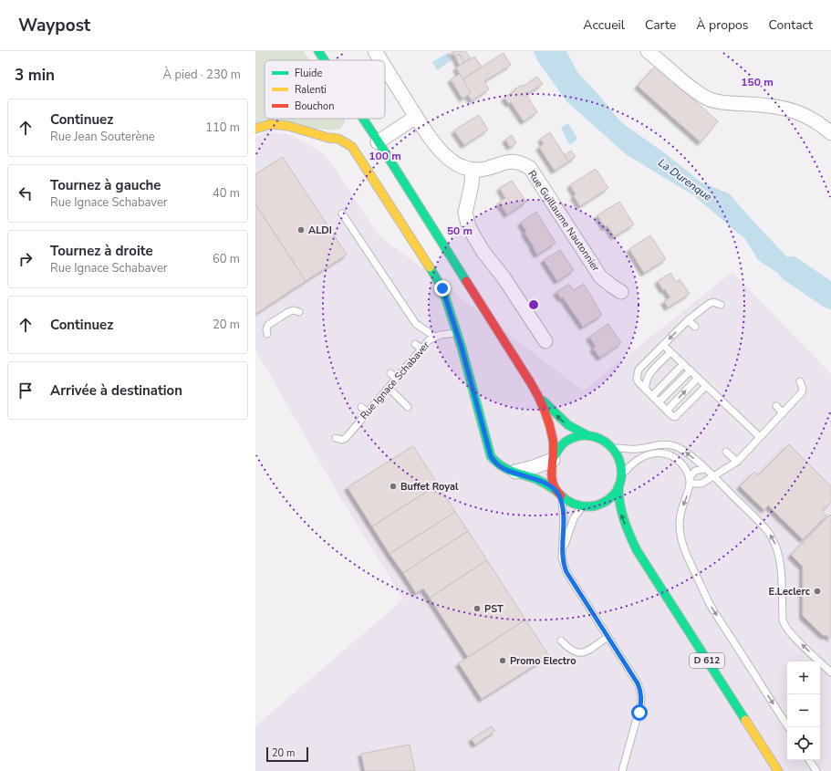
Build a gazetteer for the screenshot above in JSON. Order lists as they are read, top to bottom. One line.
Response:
{"streets":{"main road":["D 612"],"street":["Rue Guillaume Nautonnier"],"lane":["Rue Ignace Schabaver"]},"water":["La Durenque"],"places":["ALDI","Buffet Royal","E.Leclerc","PST","Promo Electro"],"legend":["Fluide","Ralenti","Bouchon"],"scale_bar":"20 m","page":{"header":"Waypost","nav":["Accueil","Carte","À propos","Contact"],"heading":["3 min","À pied · 230 m"],"list":[["Continuez","Rue Jean Souterène","110 m"],["Tournez à gauche","Rue Ignace Schabaver","40 m"],["Tournez à droite","Rue Ignace Schabaver","60 m"],["Continuez","20 m"],"Arrivée à destination"],"map_buttons":["+","−"],"scale":"20 m"},"rings":["150 m","100 m","50 m"]}
